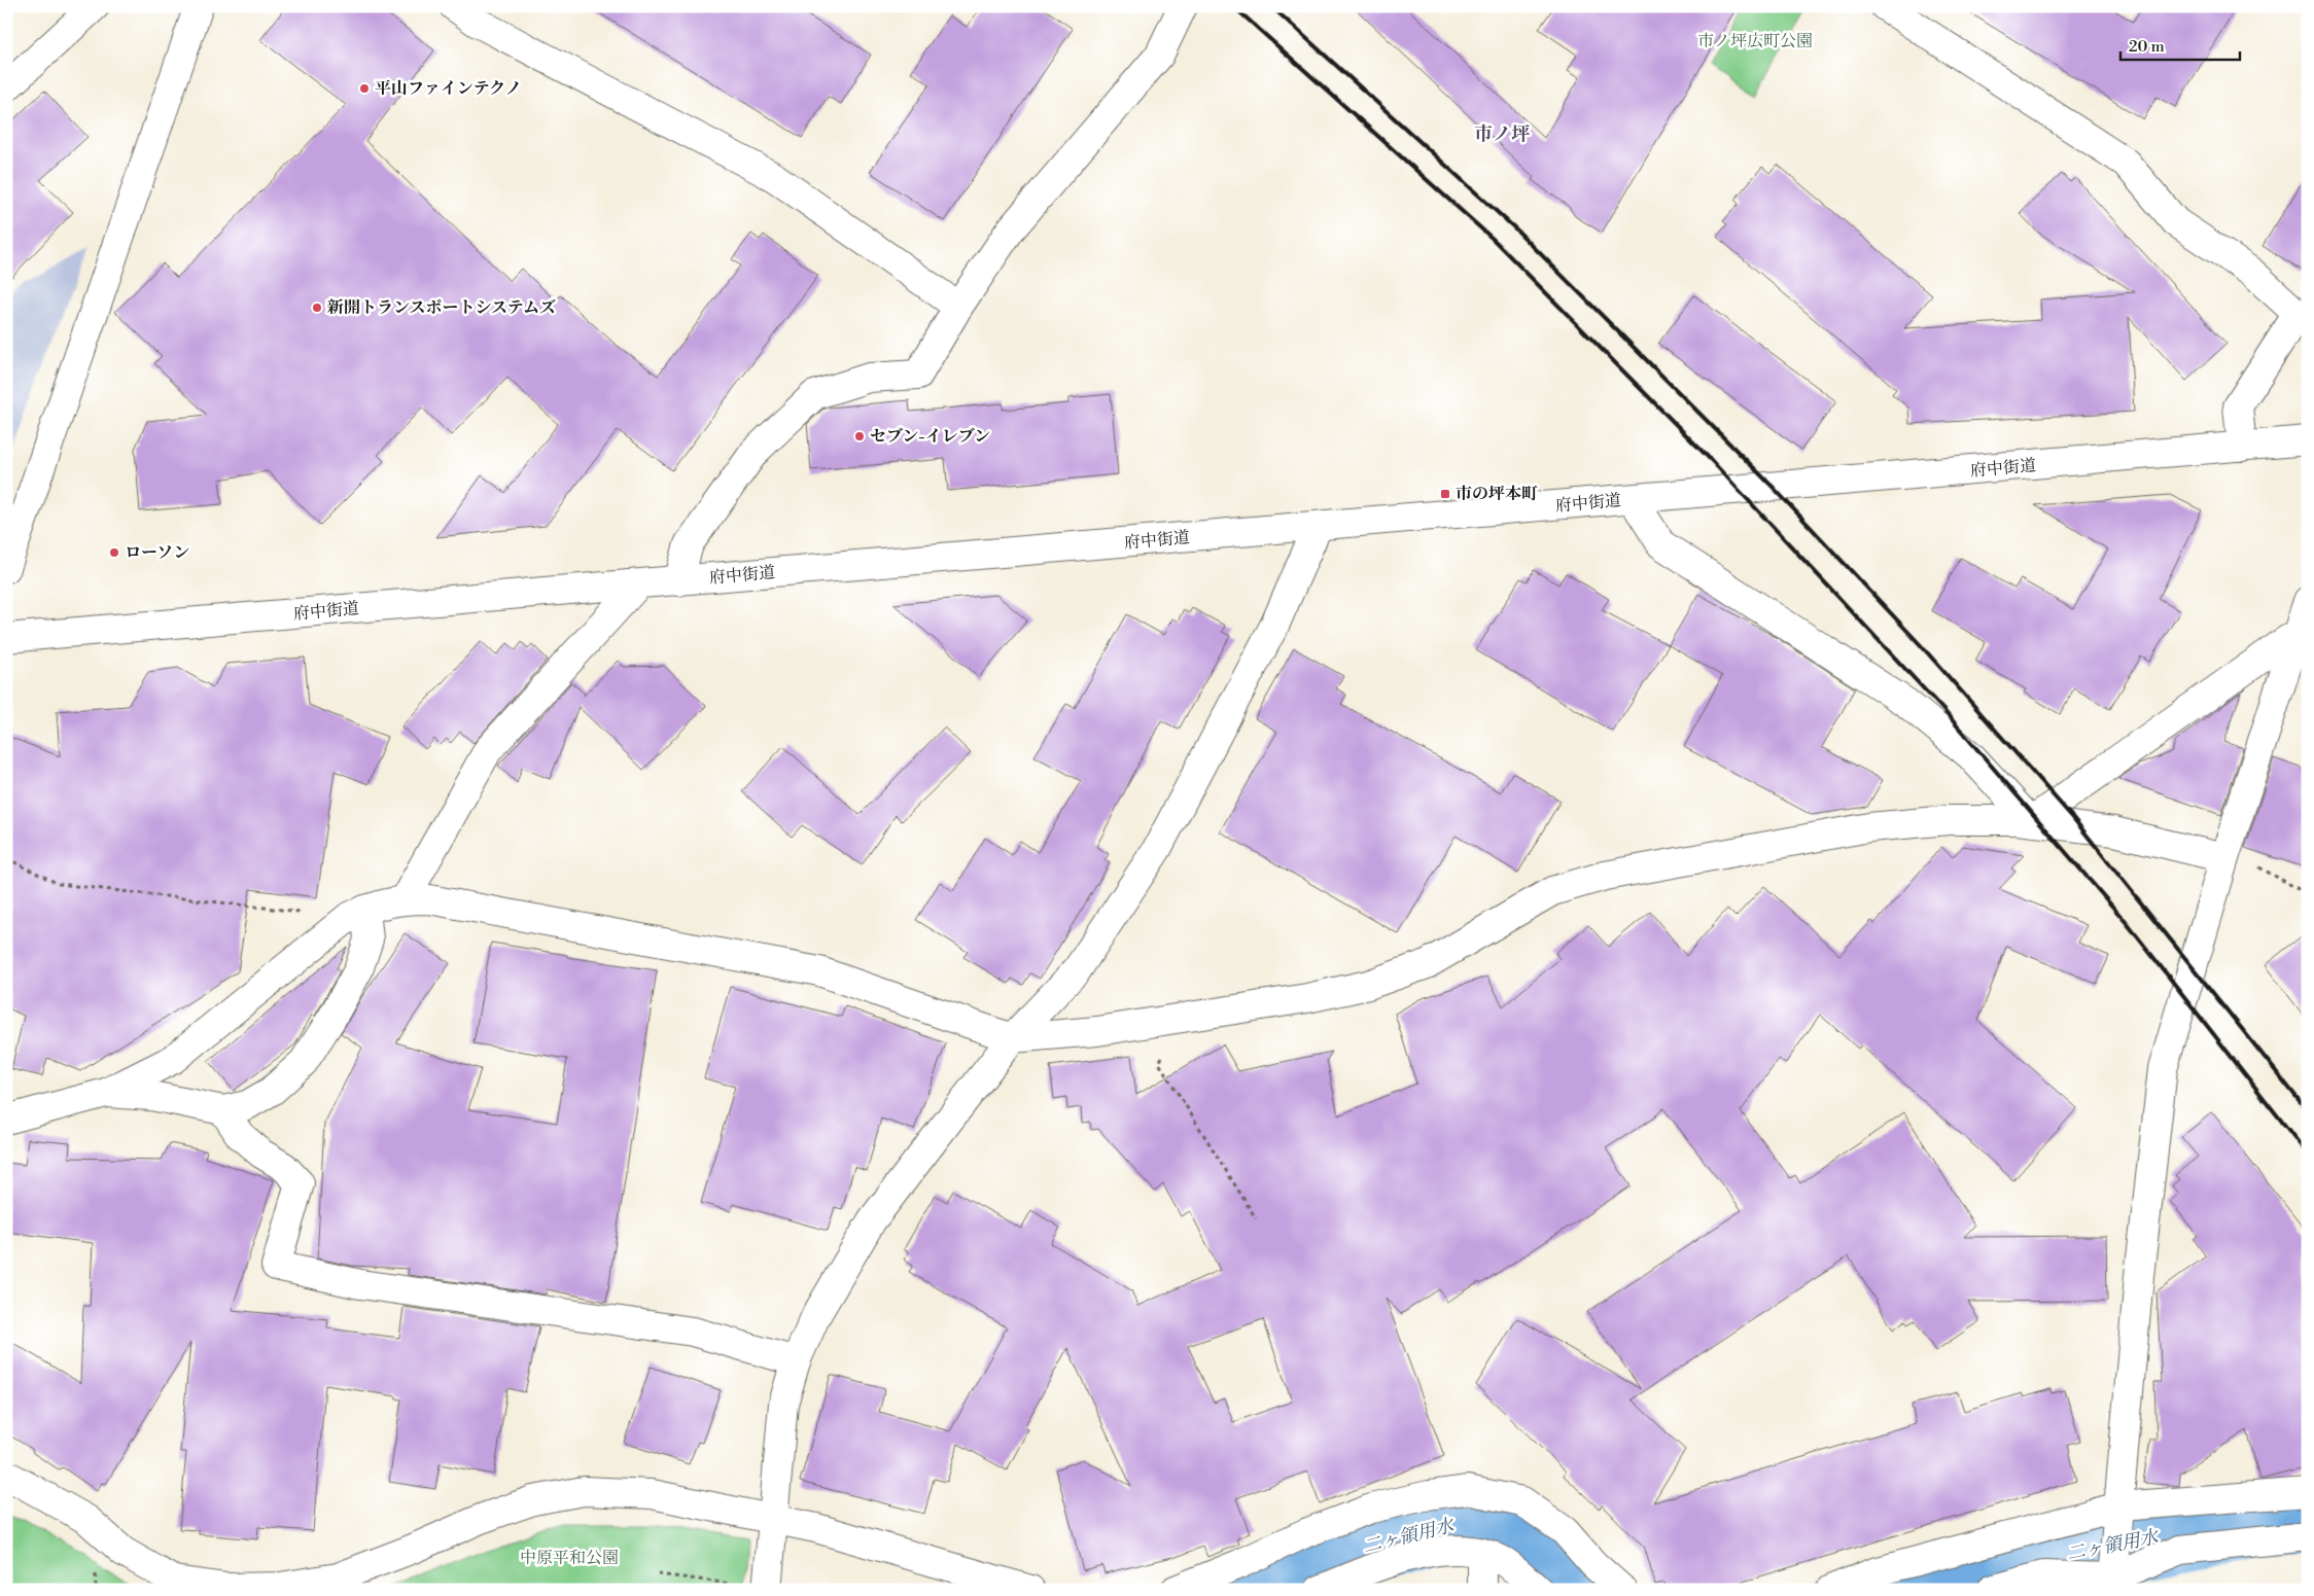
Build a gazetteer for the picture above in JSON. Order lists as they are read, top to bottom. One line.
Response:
{"streets":{"main road":["府中街道"]},"districts":["市ノ坪"],"water":["二ヶ領用水"],"parks":["市ノ坪広町公園","中原平和公園"],"places":{"other":["平山ファインテクノ","新開トランスポートシステムズ","セブン-イレブン","ローソン"],"transit":["市の坪本町"]},"scale_bar":"20 m"}
